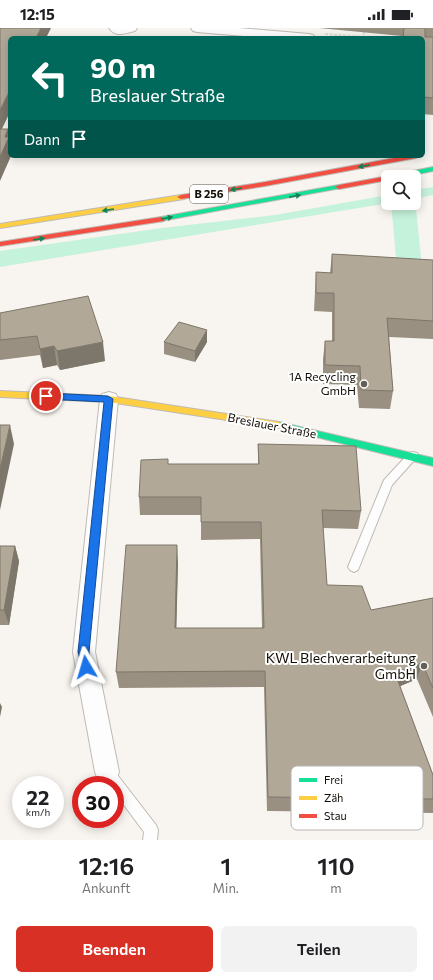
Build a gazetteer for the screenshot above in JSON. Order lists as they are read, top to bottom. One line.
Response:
{"streets":{"main road":["B 256","Breslauer Straße"]},"places":["1A Recycling GmbH","KWL Blechverarbeitung GmbH"],"legend":["Frei","Zäh","Stau"],"page":{"status":"12:15","turn":["90 m","Breslauer Straße"],"then":"Dann","speed":"22 km/h","limit":"30","eta":["12:16","Ankunft","1","Min.","110","m"],"buttons":["Beenden","Teilen"]}}
